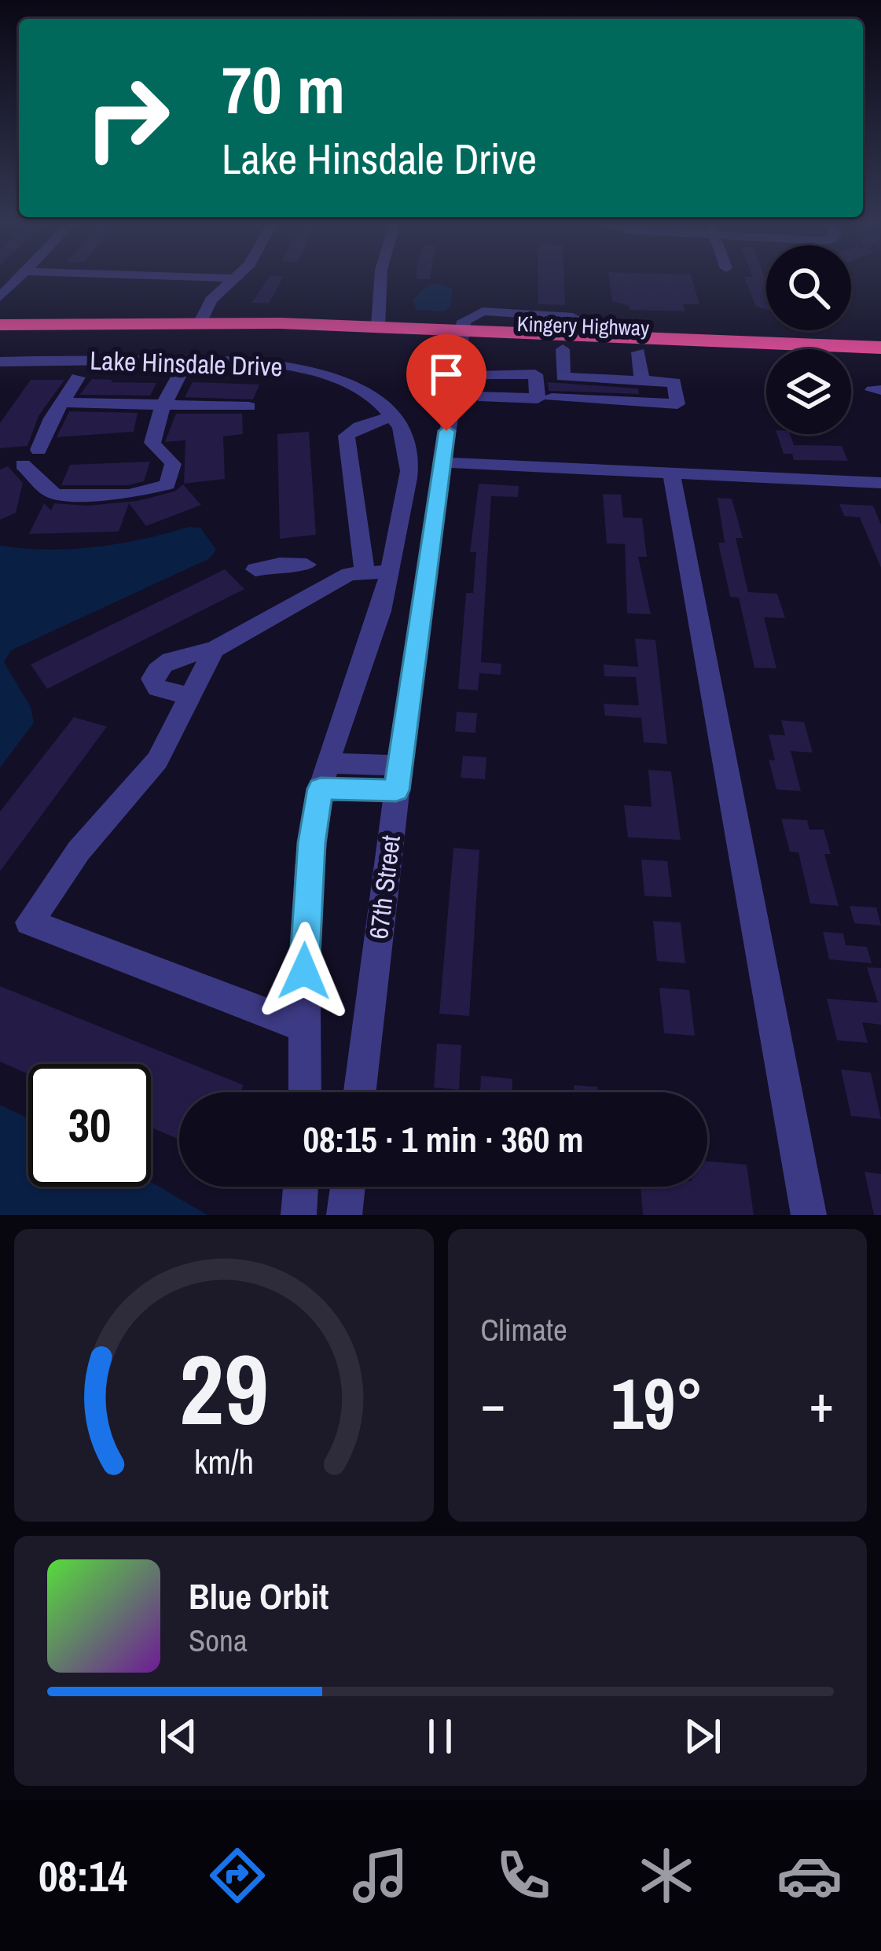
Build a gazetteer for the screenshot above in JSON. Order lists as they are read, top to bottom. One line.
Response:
{"streets":{"highway":["Kingery Highway"],"street":["Lake Hinsdale Drive","67th Street"]},"crossings":[["Kingery Highway","67th Street"]],"page":{"turn":["70 m","Lake Hinsdale Drive"],"limit":"30","trip":"08:15 · 1 min · 360 m","tile":"Climate","heat":["−","19°","+"],"song":["Blue Orbit","Sona"],"tabs":"08:14","gauge":["29","km/h"]}}
